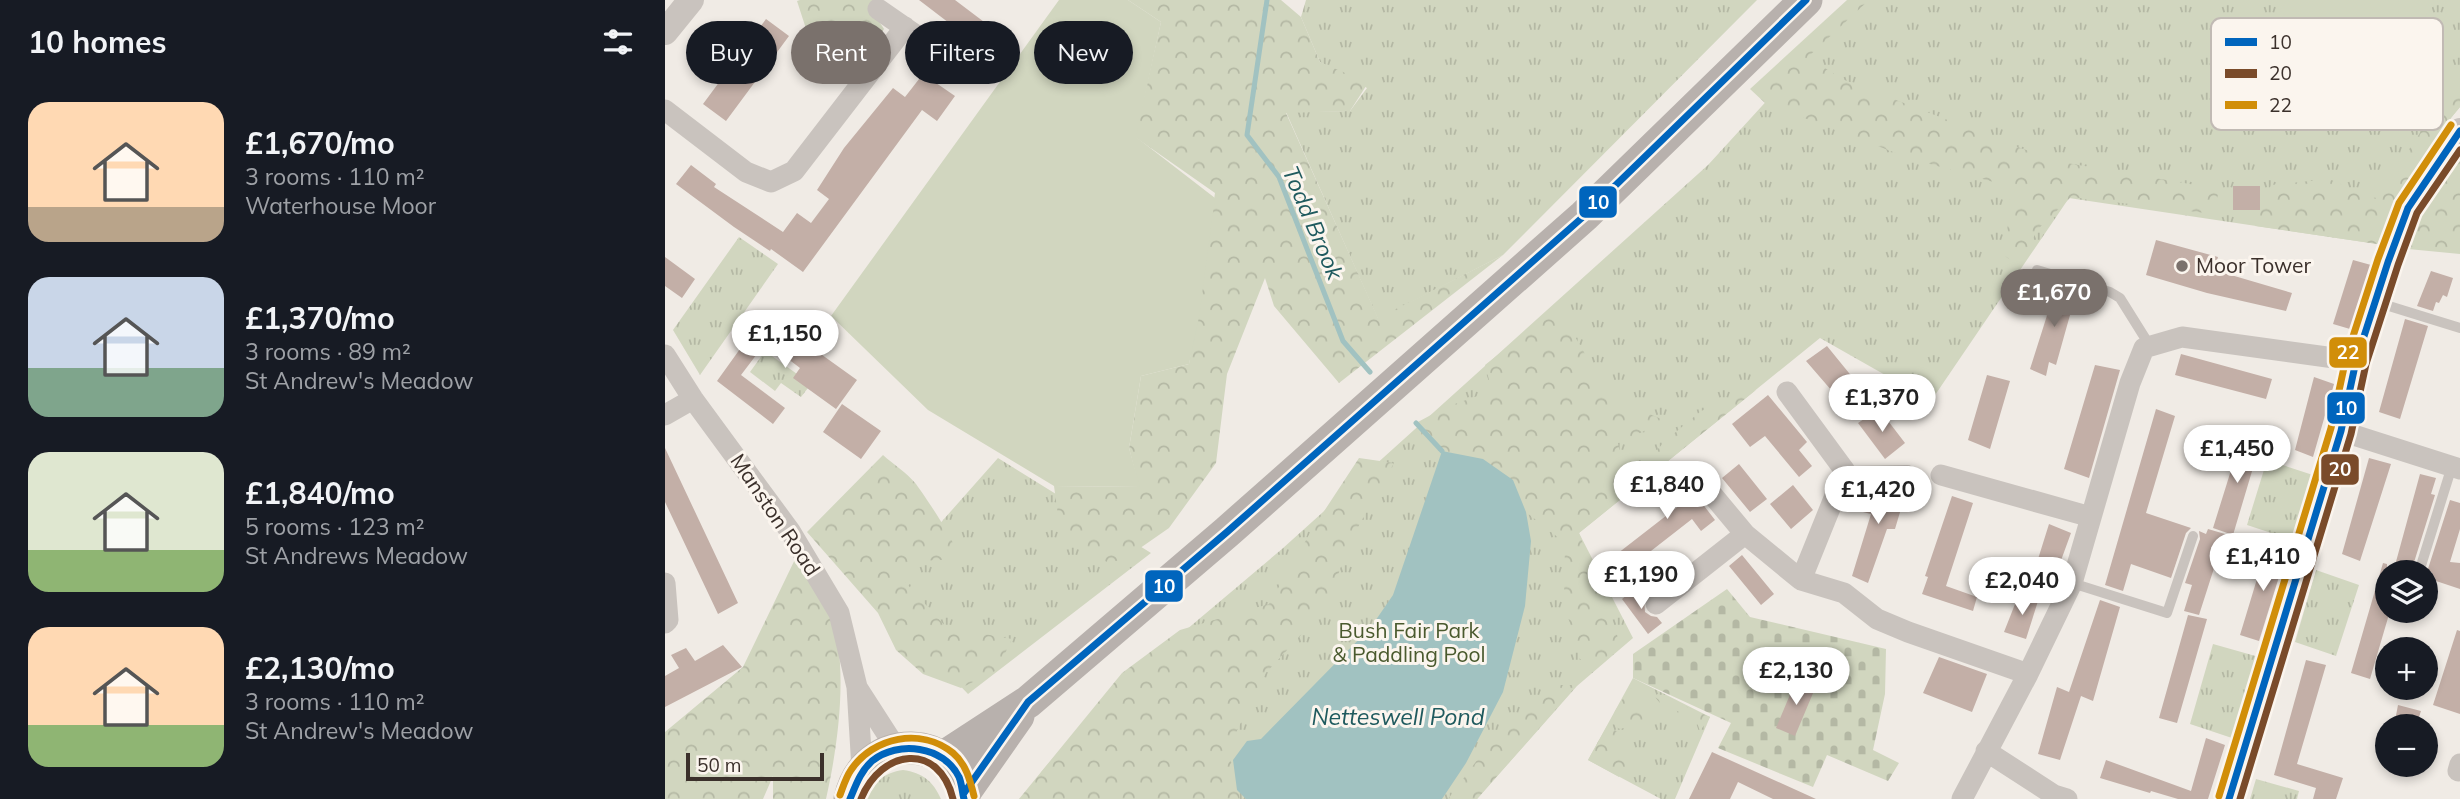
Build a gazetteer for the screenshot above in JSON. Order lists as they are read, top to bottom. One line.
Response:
{"streets":{"street":["Manston Road"]},"water":["Todd Brook","Netteswell Pond"],"parks":["Bush Fair Park & Paddling Pool"],"places":["Moor Tower"],"lines":["transit line 10","transit line 22","transit line 20"],"legend":["10","20","22"],"scale_bar":"50 m","page":{"heading":"10 homes","chip":["Buy","Rent","Filters","New"],"list":[{"name":"£1,670/mo","note":"3 rooms · 110 m² · Waterhouse Moor"},{"name":"£1,370/mo","note":"3 rooms · 89 m² · St Andrew's Meadow"},{"name":"£1,840/mo","note":"5 rooms · 123 m² · St Andrews Meadow"},{"name":"£2,130/mo","note":"3 rooms · 110 m² · St Andrew's Meadow"}],"price":["£1,670","£1,150","£1,370","£1,450","£1,840","£1,420","£1,410","£1,190","£2,040","£2,130"],"map_buttons":["+","−"],"scale":"50 m"}}
